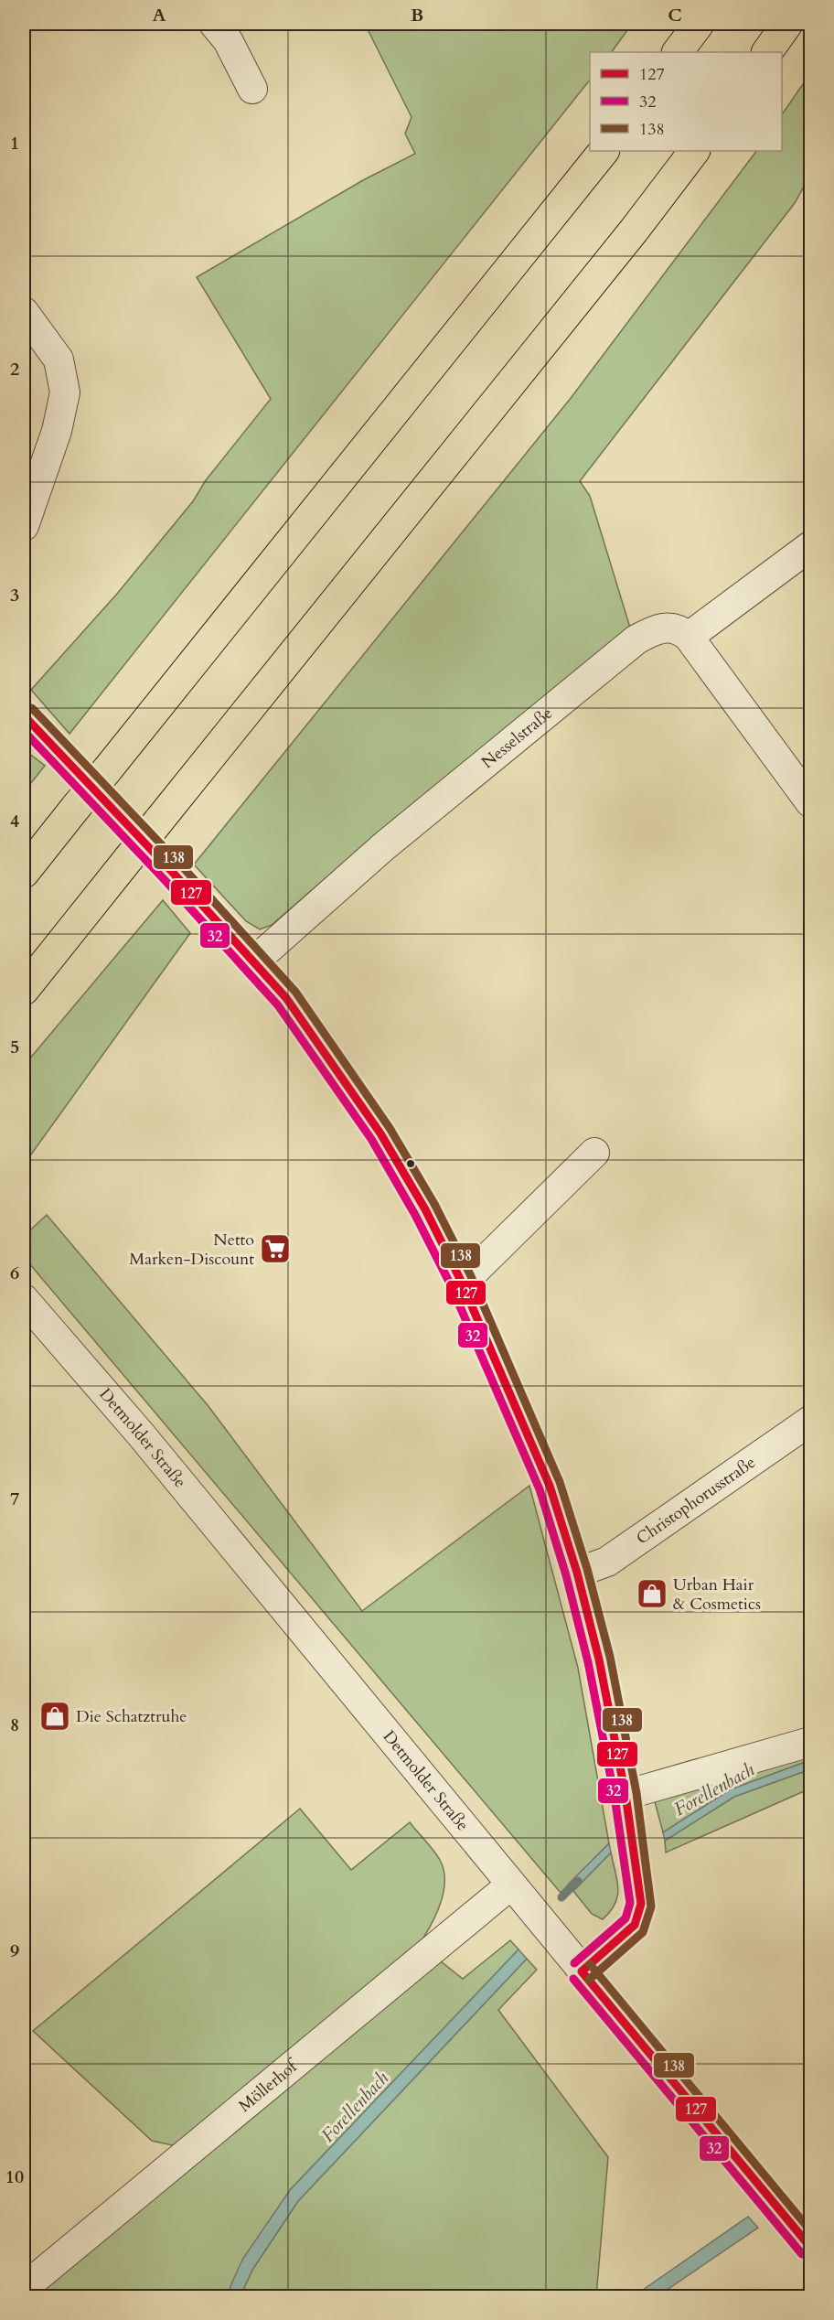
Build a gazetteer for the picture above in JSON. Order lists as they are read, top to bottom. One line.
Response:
{"streets":{"street":["Nesselstraße","Detmolder Straße","Christophorusstraße","Möllerhof"]},"crossings":[["Detmolder Straße","Möllerhof"]],"water":["Forellenbach"],"places":{"supermarket":["Netto Marken-Discount"],"shop":["Urban Hair & Cosmetics","Die Schatztruhe"]},"lines":["transit line 138","transit line 127","transit line 32"],"legend":["127","32","138"],"grid":{"columns":["A","B","C"],"rows":["1","2","3","4","5","6","7","8","9","10"]}}
